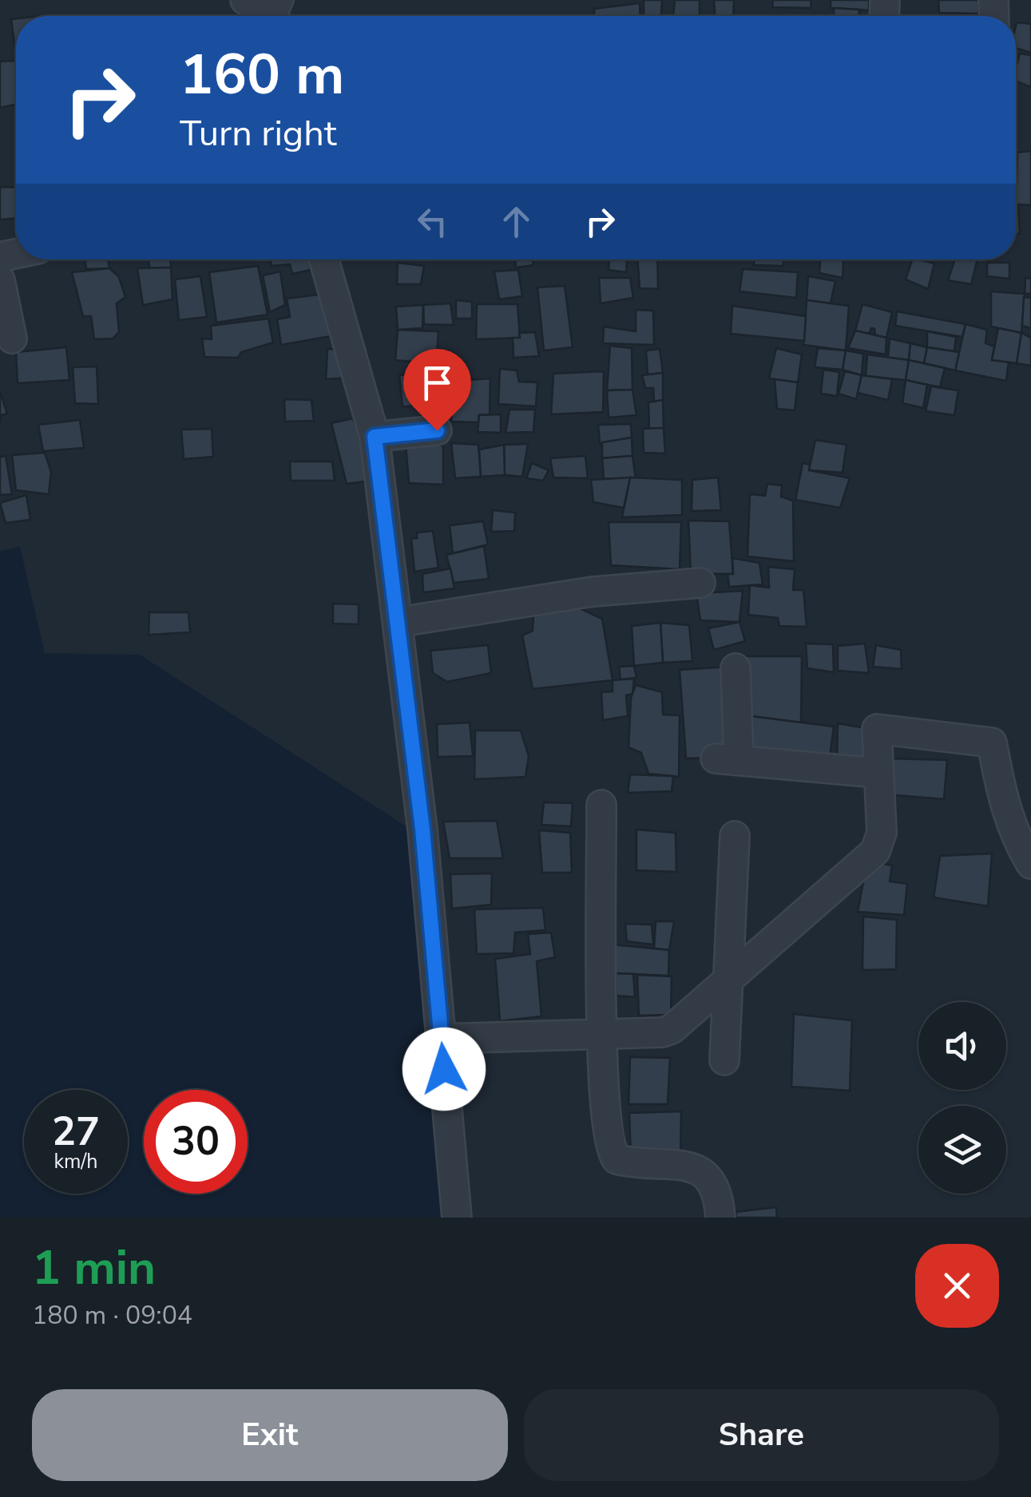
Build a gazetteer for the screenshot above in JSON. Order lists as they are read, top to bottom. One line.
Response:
{"page":{"turn":["160 m","Turn right"],"speed":"27 km/h","limit":"30","heading":["1 min","180 m · 09:04"],"buttons":["Exit","Share"]}}
